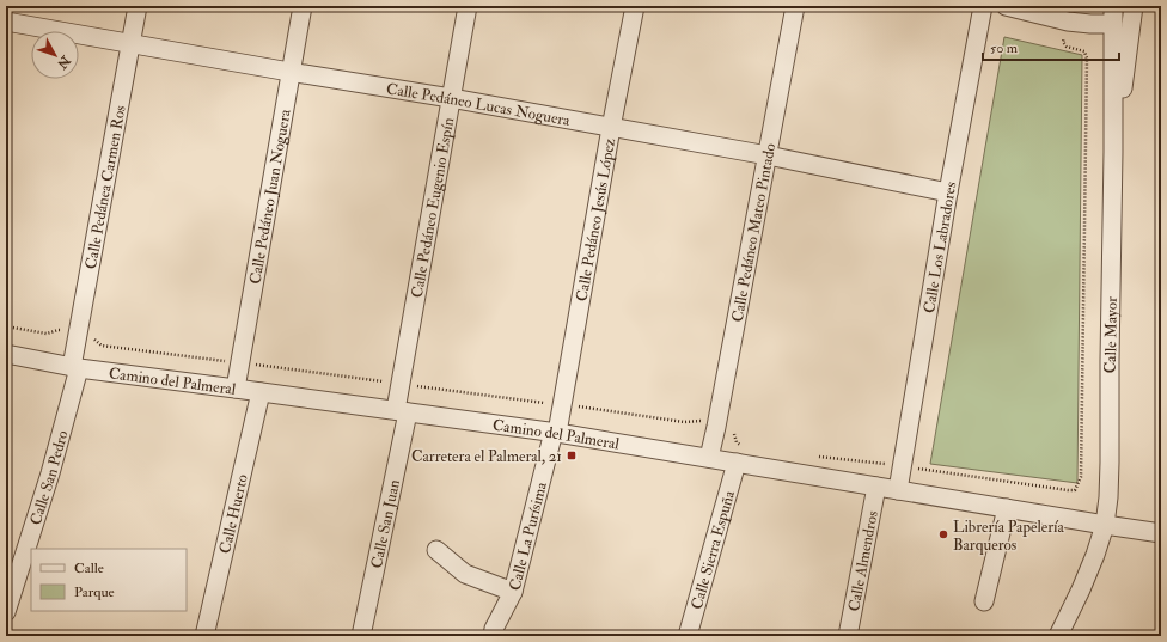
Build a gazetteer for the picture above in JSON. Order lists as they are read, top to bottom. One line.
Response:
{"streets":{"street":["Calle Pedáneo Lucas Noguera","Calle Pedánea Carmen Ros","Calle Pedáneo Juan Noguera","Calle Pedáneo Eugenio Espín","Calle Pedáneo Jesús López","Calle Pedáneo Mateo Pintado","Calle Los Labradores","Calle Mayor","Camino del Palmeral","Calle San Pedro","Calle Huerto","Calle San Juan","Calle La Purísima","Calle Sierra Espuña","Calle Almendros"]},"crossings":[["Calle Pedáneo Lucas Noguera","Calle Pedánea Carmen Ros"],["Calle Pedáneo Lucas Noguera","Calle Pedáneo Juan Noguera"],["Calle Pedáneo Lucas Noguera","Calle Pedáneo Eugenio Espín"],["Calle Pedáneo Lucas Noguera","Calle Pedáneo Jesús López"],["Calle Pedáneo Lucas Noguera","Calle Pedáneo Mateo Pintado"],["Calle Pedáneo Lucas Noguera","Calle Los Labradores"],["Calle Pedánea Carmen Ros","Camino del Palmeral"],["Calle Pedánea Carmen Ros","Calle San Pedro"],["Calle Pedáneo Juan Noguera","Camino del Palmeral"],["Calle Pedáneo Eugenio Espín","Camino del Palmeral"],["Calle Pedáneo Eugenio Espín","Calle San Juan"],["Calle Pedáneo Jesús López","Camino del Palmeral"],["Calle Pedáneo Jesús López","Calle La Purísima"],["Calle Pedáneo Mateo Pintado","Camino del Palmeral"],["Calle Los Labradores","Camino del Palmeral"],["Calle Mayor","Camino del Palmeral"],["Camino del Palmeral","Calle San Pedro"],["Camino del Palmeral","Calle Huerto"],["Camino del Palmeral","Calle San Juan"],["Camino del Palmeral","Calle La Purísima"],["Camino del Palmeral","Calle Sierra Espuña"],["Camino del Palmeral","Calle Almendros"]],"places":{"transit":["Carretera el Palmeral, 21"],"other":["Librería Papelería Barqueros"]},"legend":["Calle","Parque"],"scale_bar":"50 m","north":"bottom right"}
